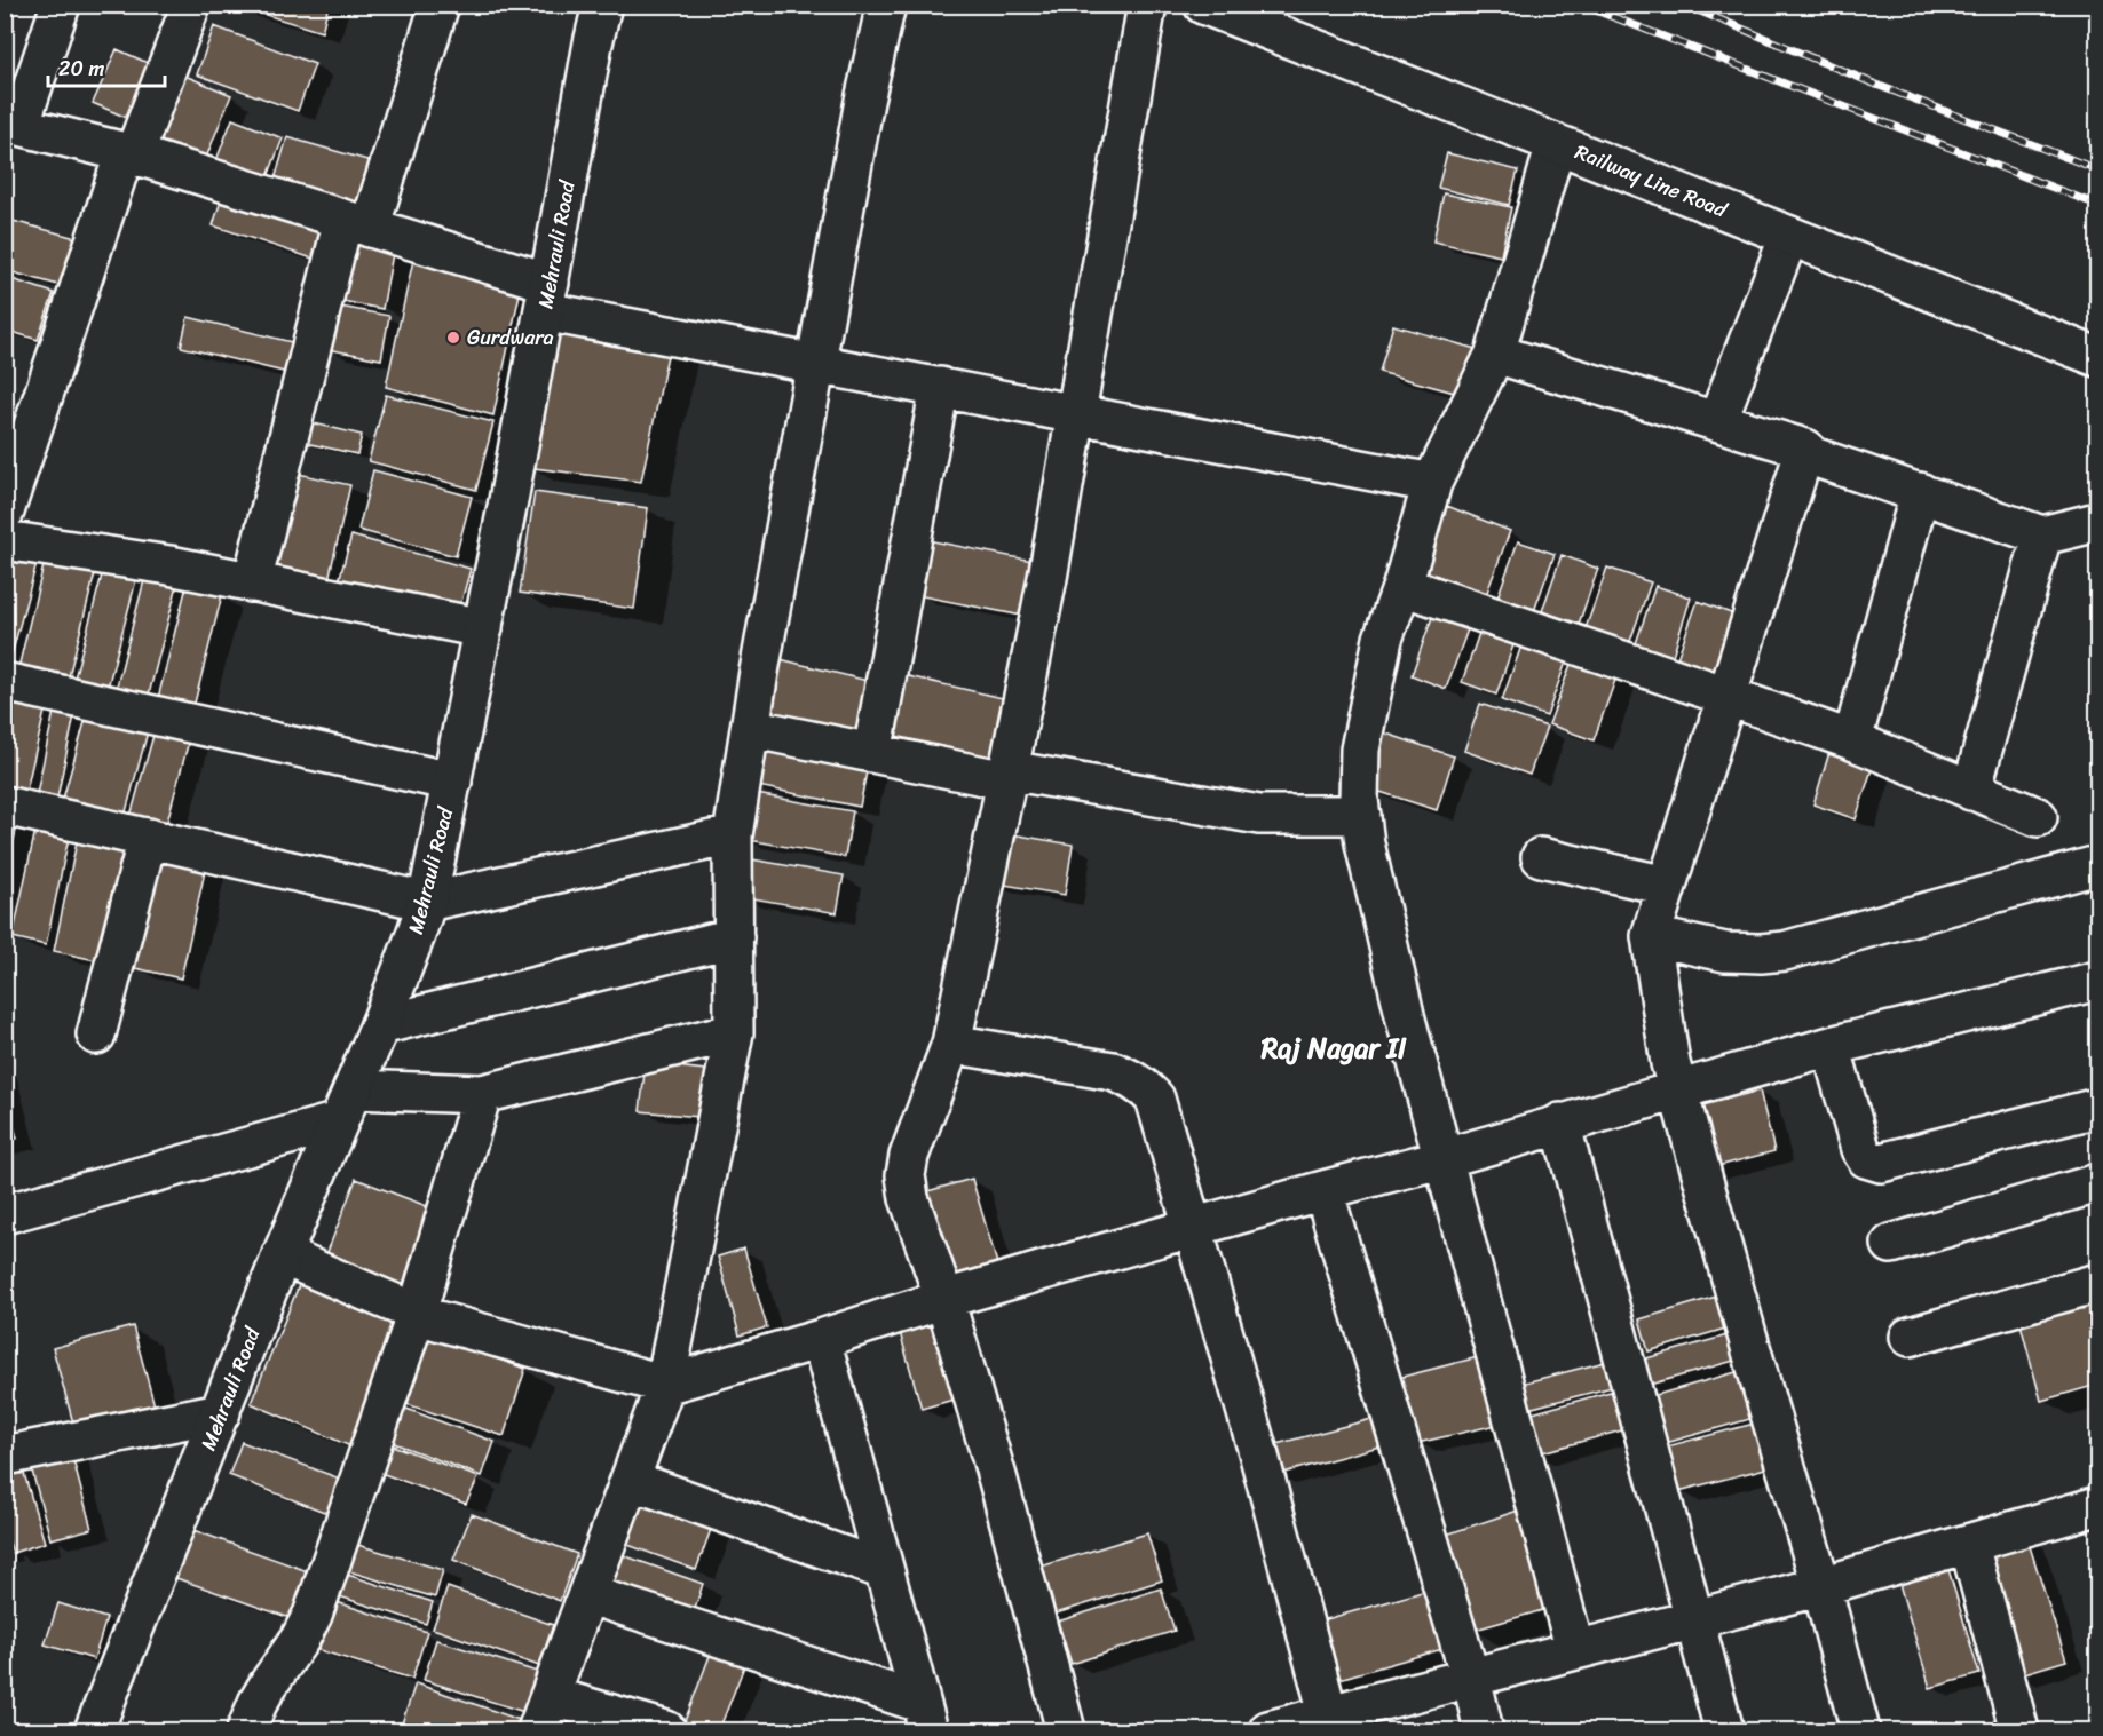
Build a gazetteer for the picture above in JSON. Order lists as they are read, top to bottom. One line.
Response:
{"streets":{"street":["Railway Line Road","Mehrauli Road"]},"districts":["Raj Nagar II"],"places":["Gurdwara"],"scale_bar":"20 m"}
